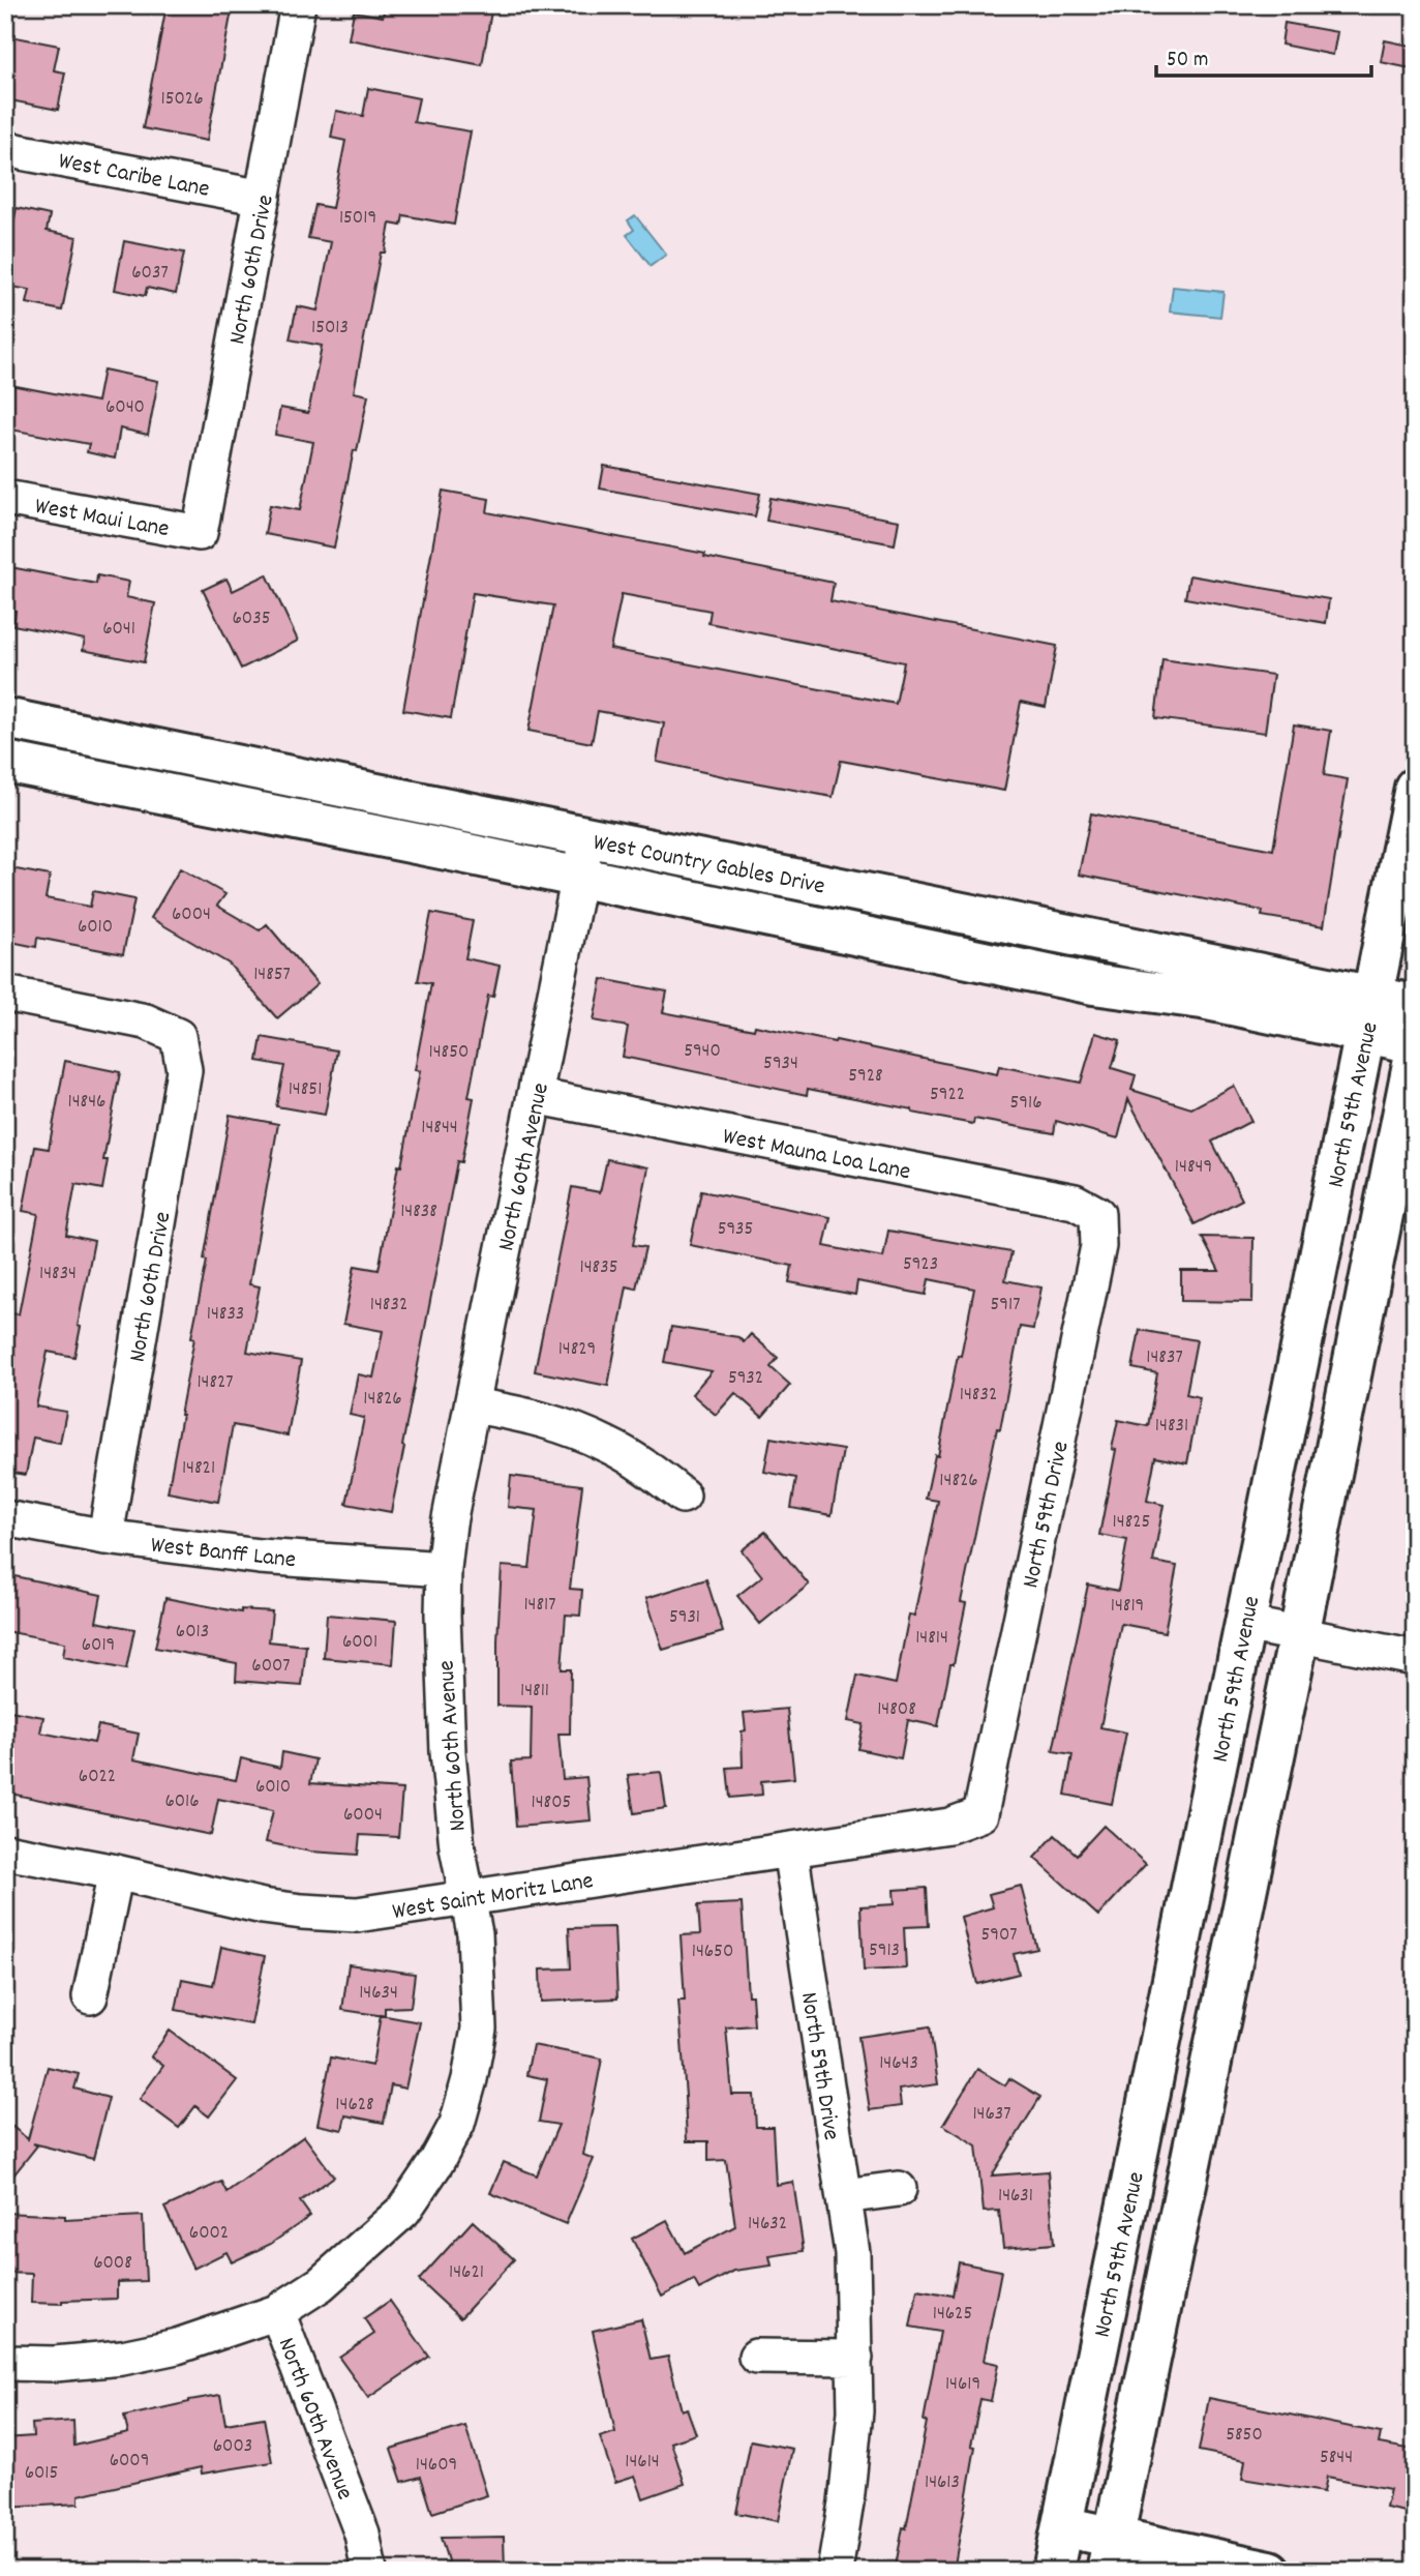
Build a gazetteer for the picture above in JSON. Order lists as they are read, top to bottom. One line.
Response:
{"streets":{"main road":["West Country Gables Drive","North 59th Avenue"],"street":["West Caribe Lane","North 60th Drive","West Maui Lane","West Mauna Loa Lane","North 60th Avenue","North 59th Drive","West Banff Lane","West Saint Moritz Lane"]},"crossings":[["West Caribe Lane","North 60th Drive"],["North 60th Drive","West Maui Lane"],["North 60th Drive","West Banff Lane"],["West Country Gables Drive","North 59th Avenue"],["West Country Gables Drive","North 60th Avenue"],["West Mauna Loa Lane","North 60th Avenue"],["West Mauna Loa Lane","North 59th Drive"],["North 60th Avenue","West Banff Lane"],["North 60th Avenue","West Saint Moritz Lane"],["North 59th Drive","West Saint Moritz Lane"]],"house_numbers":["15026","15019","6037","15013","6040","6035","6041","6004","6010","14857","5940","14850","5934","5928","14851","5922","14846","5916","14844","14849","14838","5935","5923","14835","14834","14832","5917","14833","14829","14837","5932","14827","14832","14826","14831","14821","14826","14825","14817","14819","5931","6013","14814","6001","6019","6007","14811","14808","6022","6010","6016","14805","6004","5907","5913","14650","14634","14643","14628","14637","14631","14632","6002","6008","14621","14625","14619","5850","6003","5844","6009","14614","14609","6015","14613"],"scale_bar":"50 m"}
